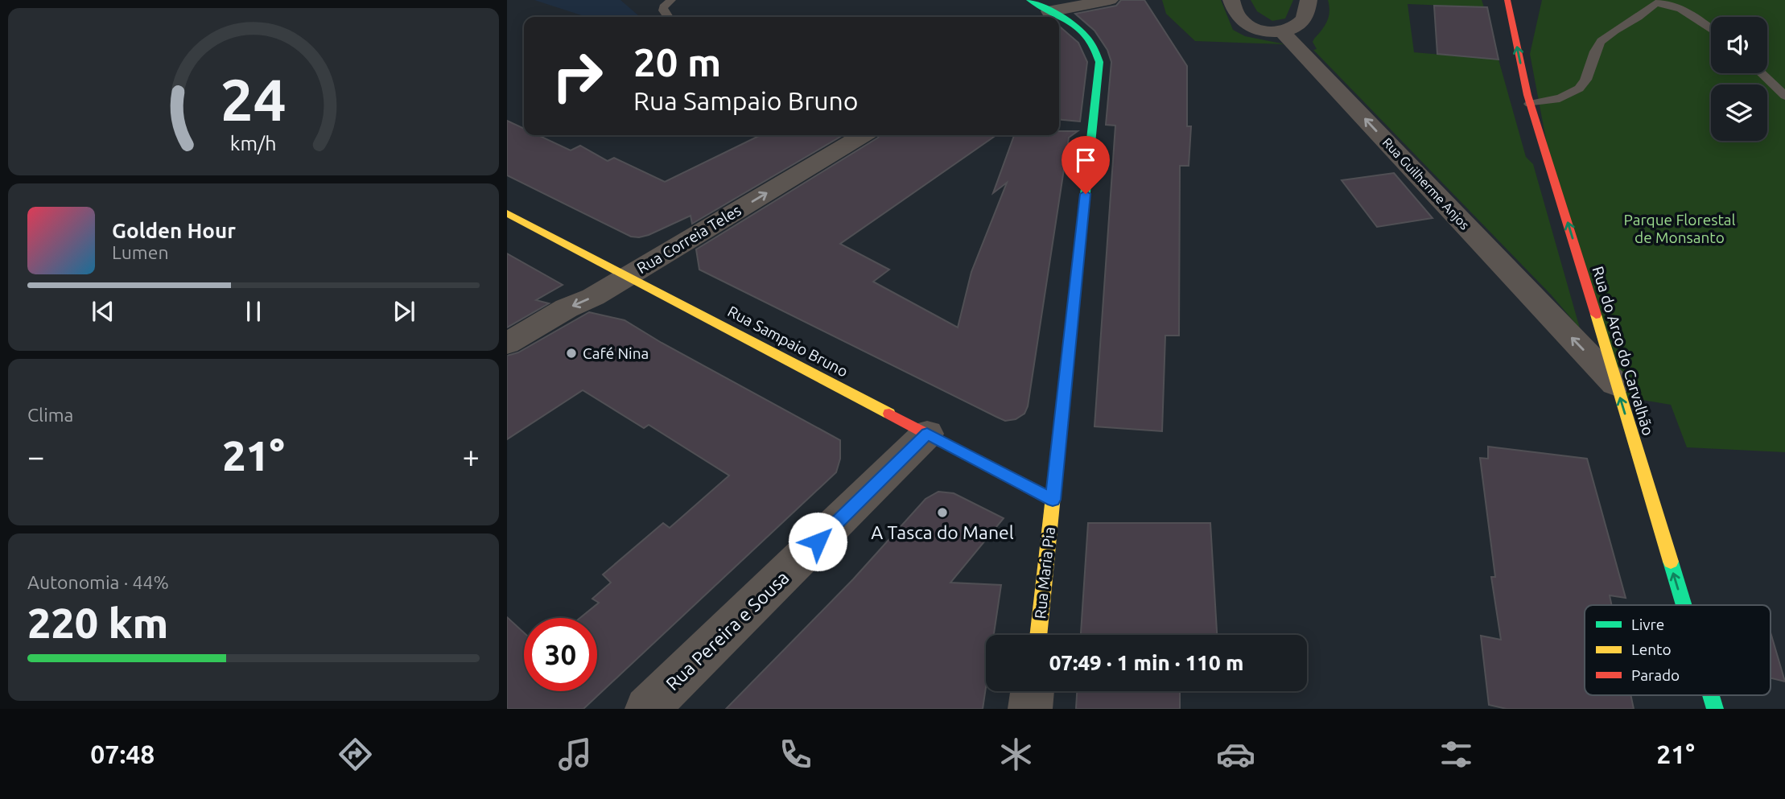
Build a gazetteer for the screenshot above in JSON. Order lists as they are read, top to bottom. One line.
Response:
{"streets":{"street":["Rua Guilherme Anjos","Rua Correia Teles","Rua Sampaio Bruno","Rua do Arco do Carvalhão","Rua Maria Pia","Rua Pereira e Sousa"]},"crossings":[["Rua Guilherme Anjos","Rua do Arco do Carvalhão"],["Rua Correia Teles","Rua Sampaio Bruno"],["Rua Sampaio Bruno","Rua Maria Pia"],["Rua Sampaio Bruno","Rua Pereira e Sousa"]],"one_way":["Rua Guilherme Anjos","Rua do Arco do Carvalhão"],"parks":["Parque Florestal de Monsanto"],"places":["Café Nina","A Tasca do Manel"],"legend":["Livre","Lento","Parado"],"page":{"turn":["20 m","Rua Sampaio Bruno"],"song":["Golden Hour","Lumen"],"tile":["Clima",["Autonomia · 44%","220 km"]],"heat":["−","21°","+"],"limit":"30","trip":"07:49 · 1 min · 110 m","tabs":["07:48","21°"],"gauge":["24","km/h"]}}
